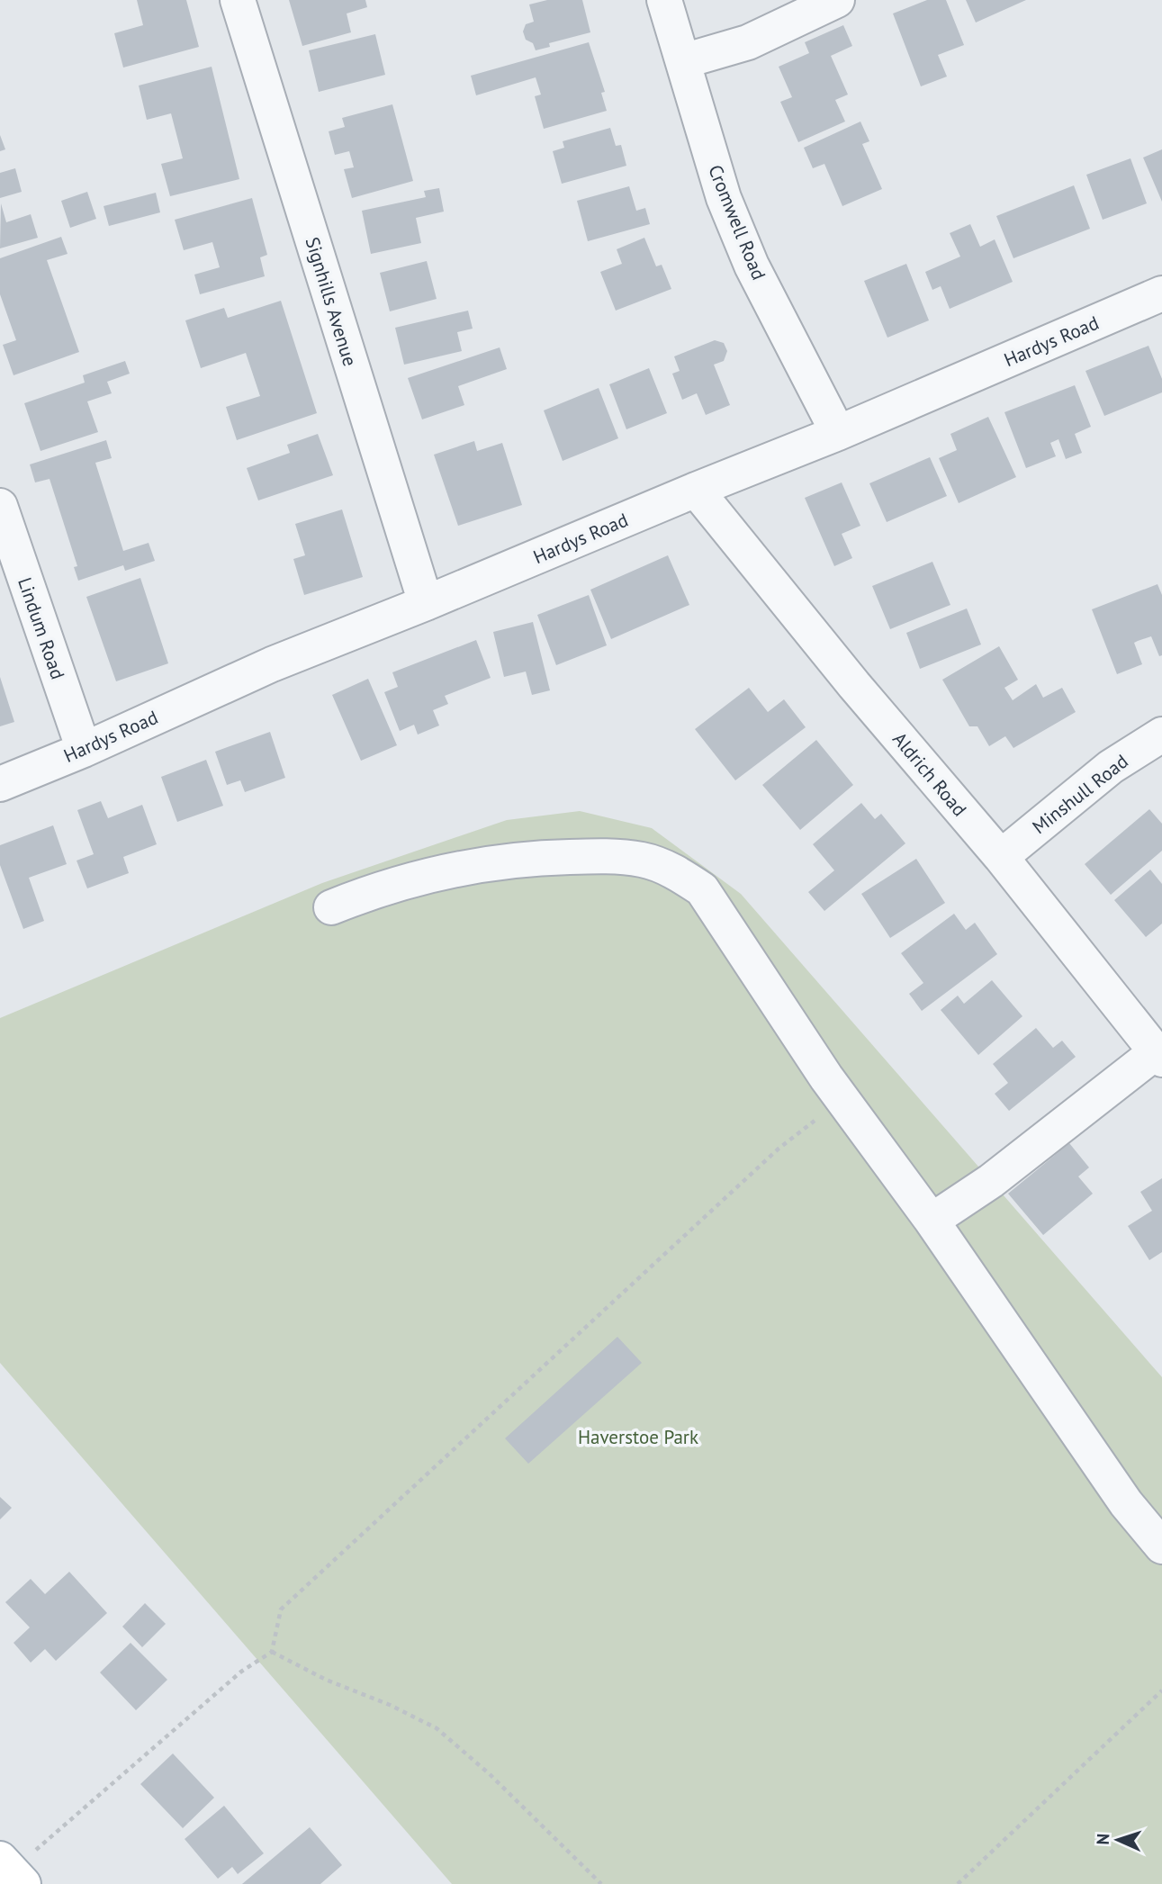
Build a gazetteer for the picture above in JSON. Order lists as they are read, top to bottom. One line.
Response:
{"streets":{"street":["Cromwell Road","Signhills Avenue","Hardys Road","Lindum Road","Aldrich Road","Minshull Road"]},"crossings":[["Cromwell Road","Hardys Road"],["Signhills Avenue","Hardys Road"],["Hardys Road","Lindum Road"],["Hardys Road","Aldrich Road"],["Aldrich Road","Minshull Road"]],"parks":["Haverstoe Park"],"north":"left"}
